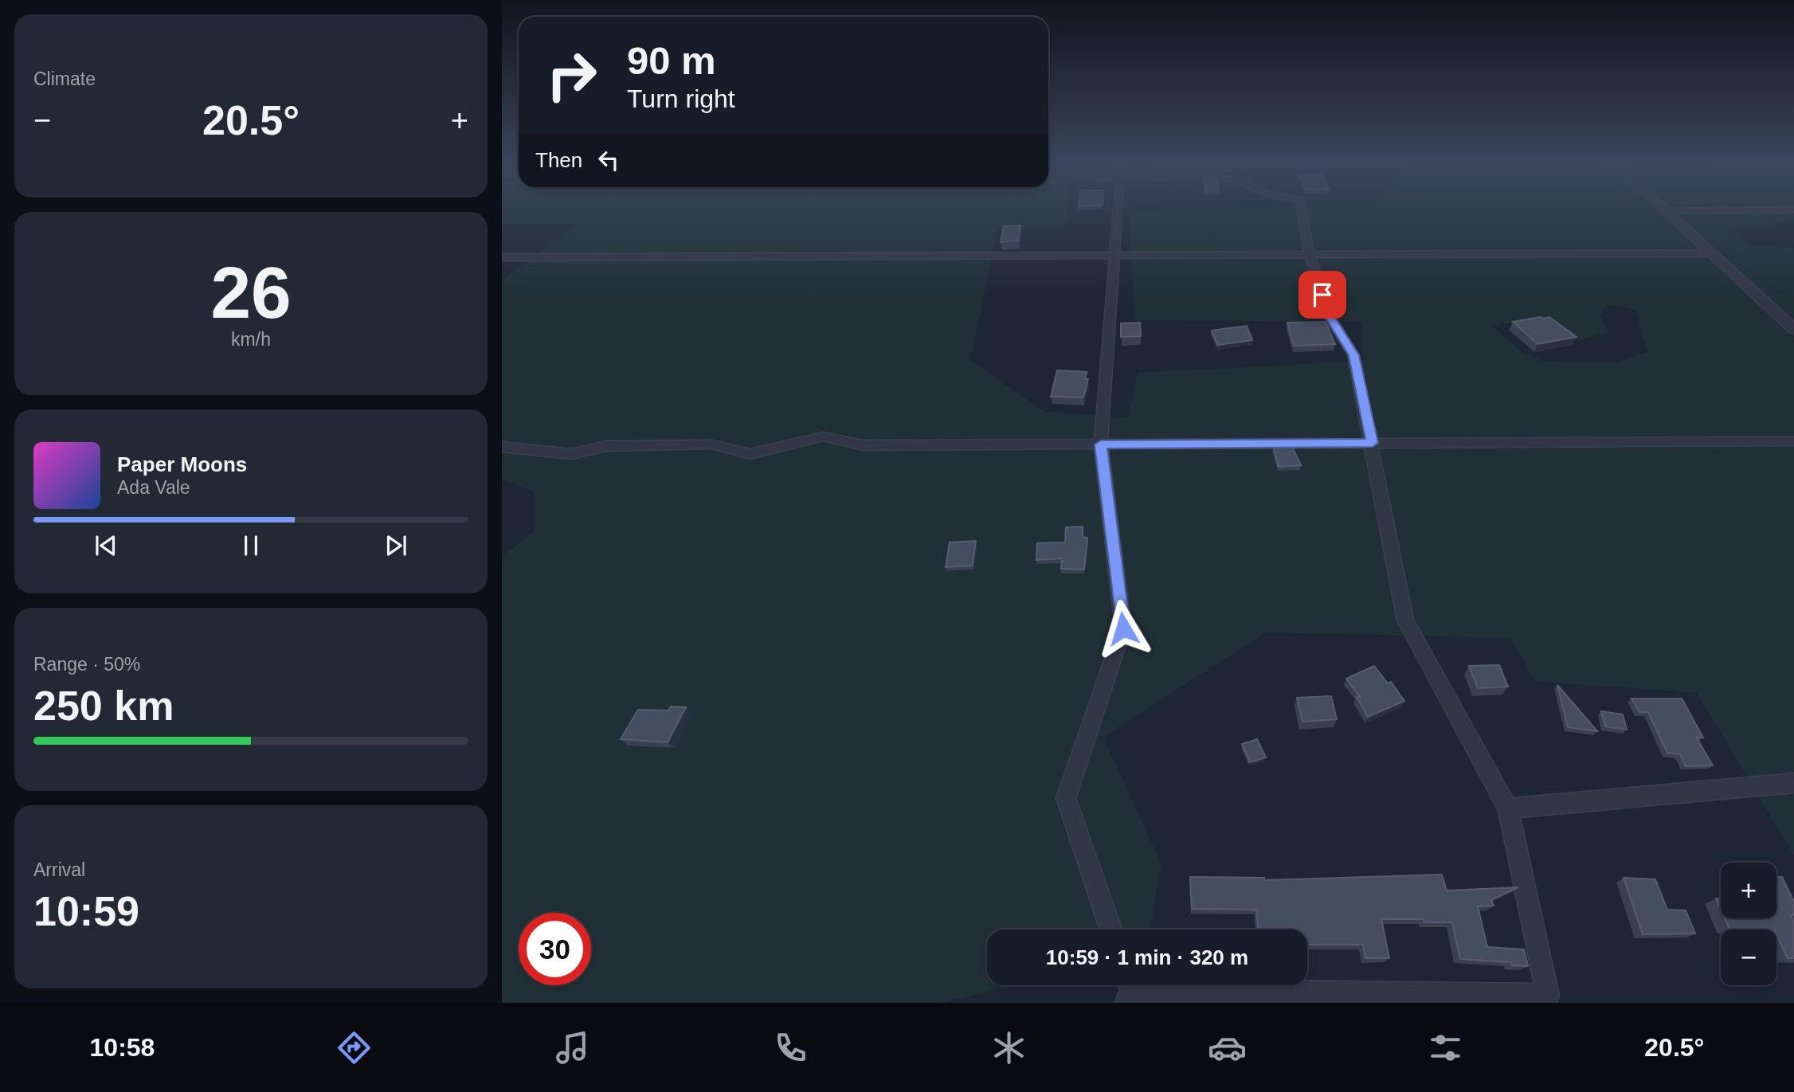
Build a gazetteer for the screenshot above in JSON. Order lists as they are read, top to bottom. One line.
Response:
{"page":{"tile":["Climate",["26","km/h"],["Range · 50%","250 km"],["Arrival","10:59"]],"turn":["90 m","Turn right"],"heat":["−","20.5°","+"],"then":"Then","song":["Paper Moons","Ada Vale"],"map_buttons":["+","−"],"limit":"30","trip":"10:59 · 1 min · 320 m","tabs":["10:58","20.5°"]}}
